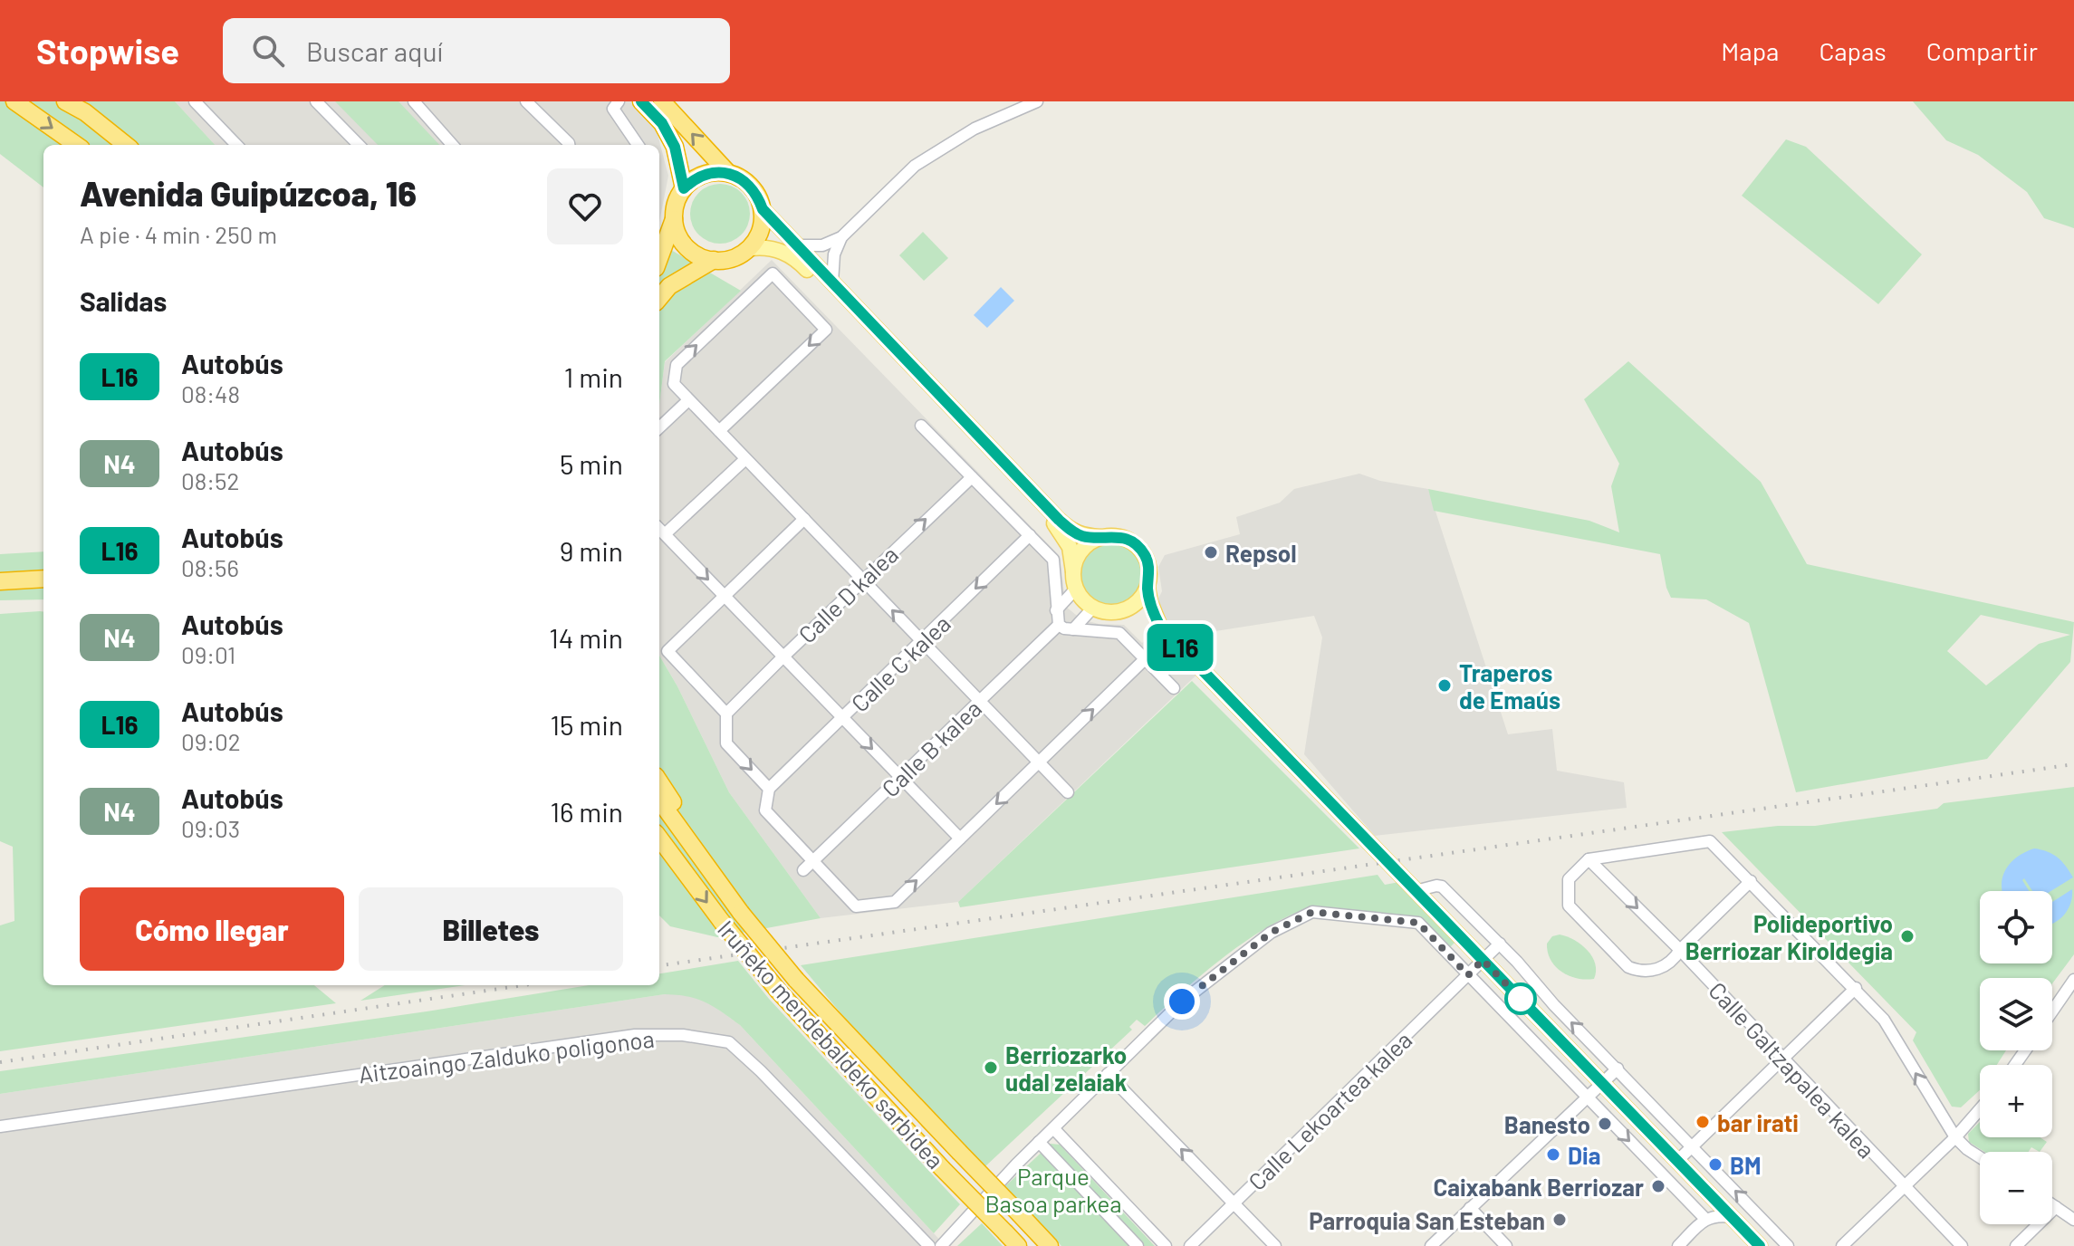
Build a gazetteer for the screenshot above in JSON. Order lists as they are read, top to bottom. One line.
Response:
{"streets":{"highway":["Iruñeko mendebaldeko sarbidea"],"street":["Calle D kalea","Calle C kalea","Calle B kalea","Aitzoaingo Zalduko poligonoa","Calle Galtzapalea kalea","Calle Lekoartea kalea"]},"one_way":["Calle D kalea"],"parks":["Parque Basoa parkea"],"places":["Repsol","Traperos de Emaús","Polideportivo Berriozar Kiroldegia","Berriozarko udal zelaiak","bar irati","Banesto","Dia","BM","Caixabank Berriozar","Parroquia San Esteban"],"lines":["bus line L16"],"page":{"header":"Stopwise","search":"Buscar aquí","nav":["Mapa","Capas","Compartir"],"on_map":"L16","heading":[["Avenida Guipúzcoa, 16","A pie · 4 min · 250 m"],"Salidas"],"list":[{"mark":"L16","name":"Autobús","note":"08:48","value":"1 min"},{"mark":"N4","name":"Autobús","note":"08:52","value":"5 min"},{"mark":"L16","name":"Autobús","note":"08:56","value":"9 min"},{"mark":"N4","name":"Autobús","note":"09:01","value":"14 min"},{"mark":"L16","name":"Autobús","note":"09:02","value":"15 min"},{"mark":"N4","name":"Autobús","note":"09:03","value":"16 min"}],"buttons":["Cómo llegar","Billetes"],"map_buttons":["+","−"]}}
